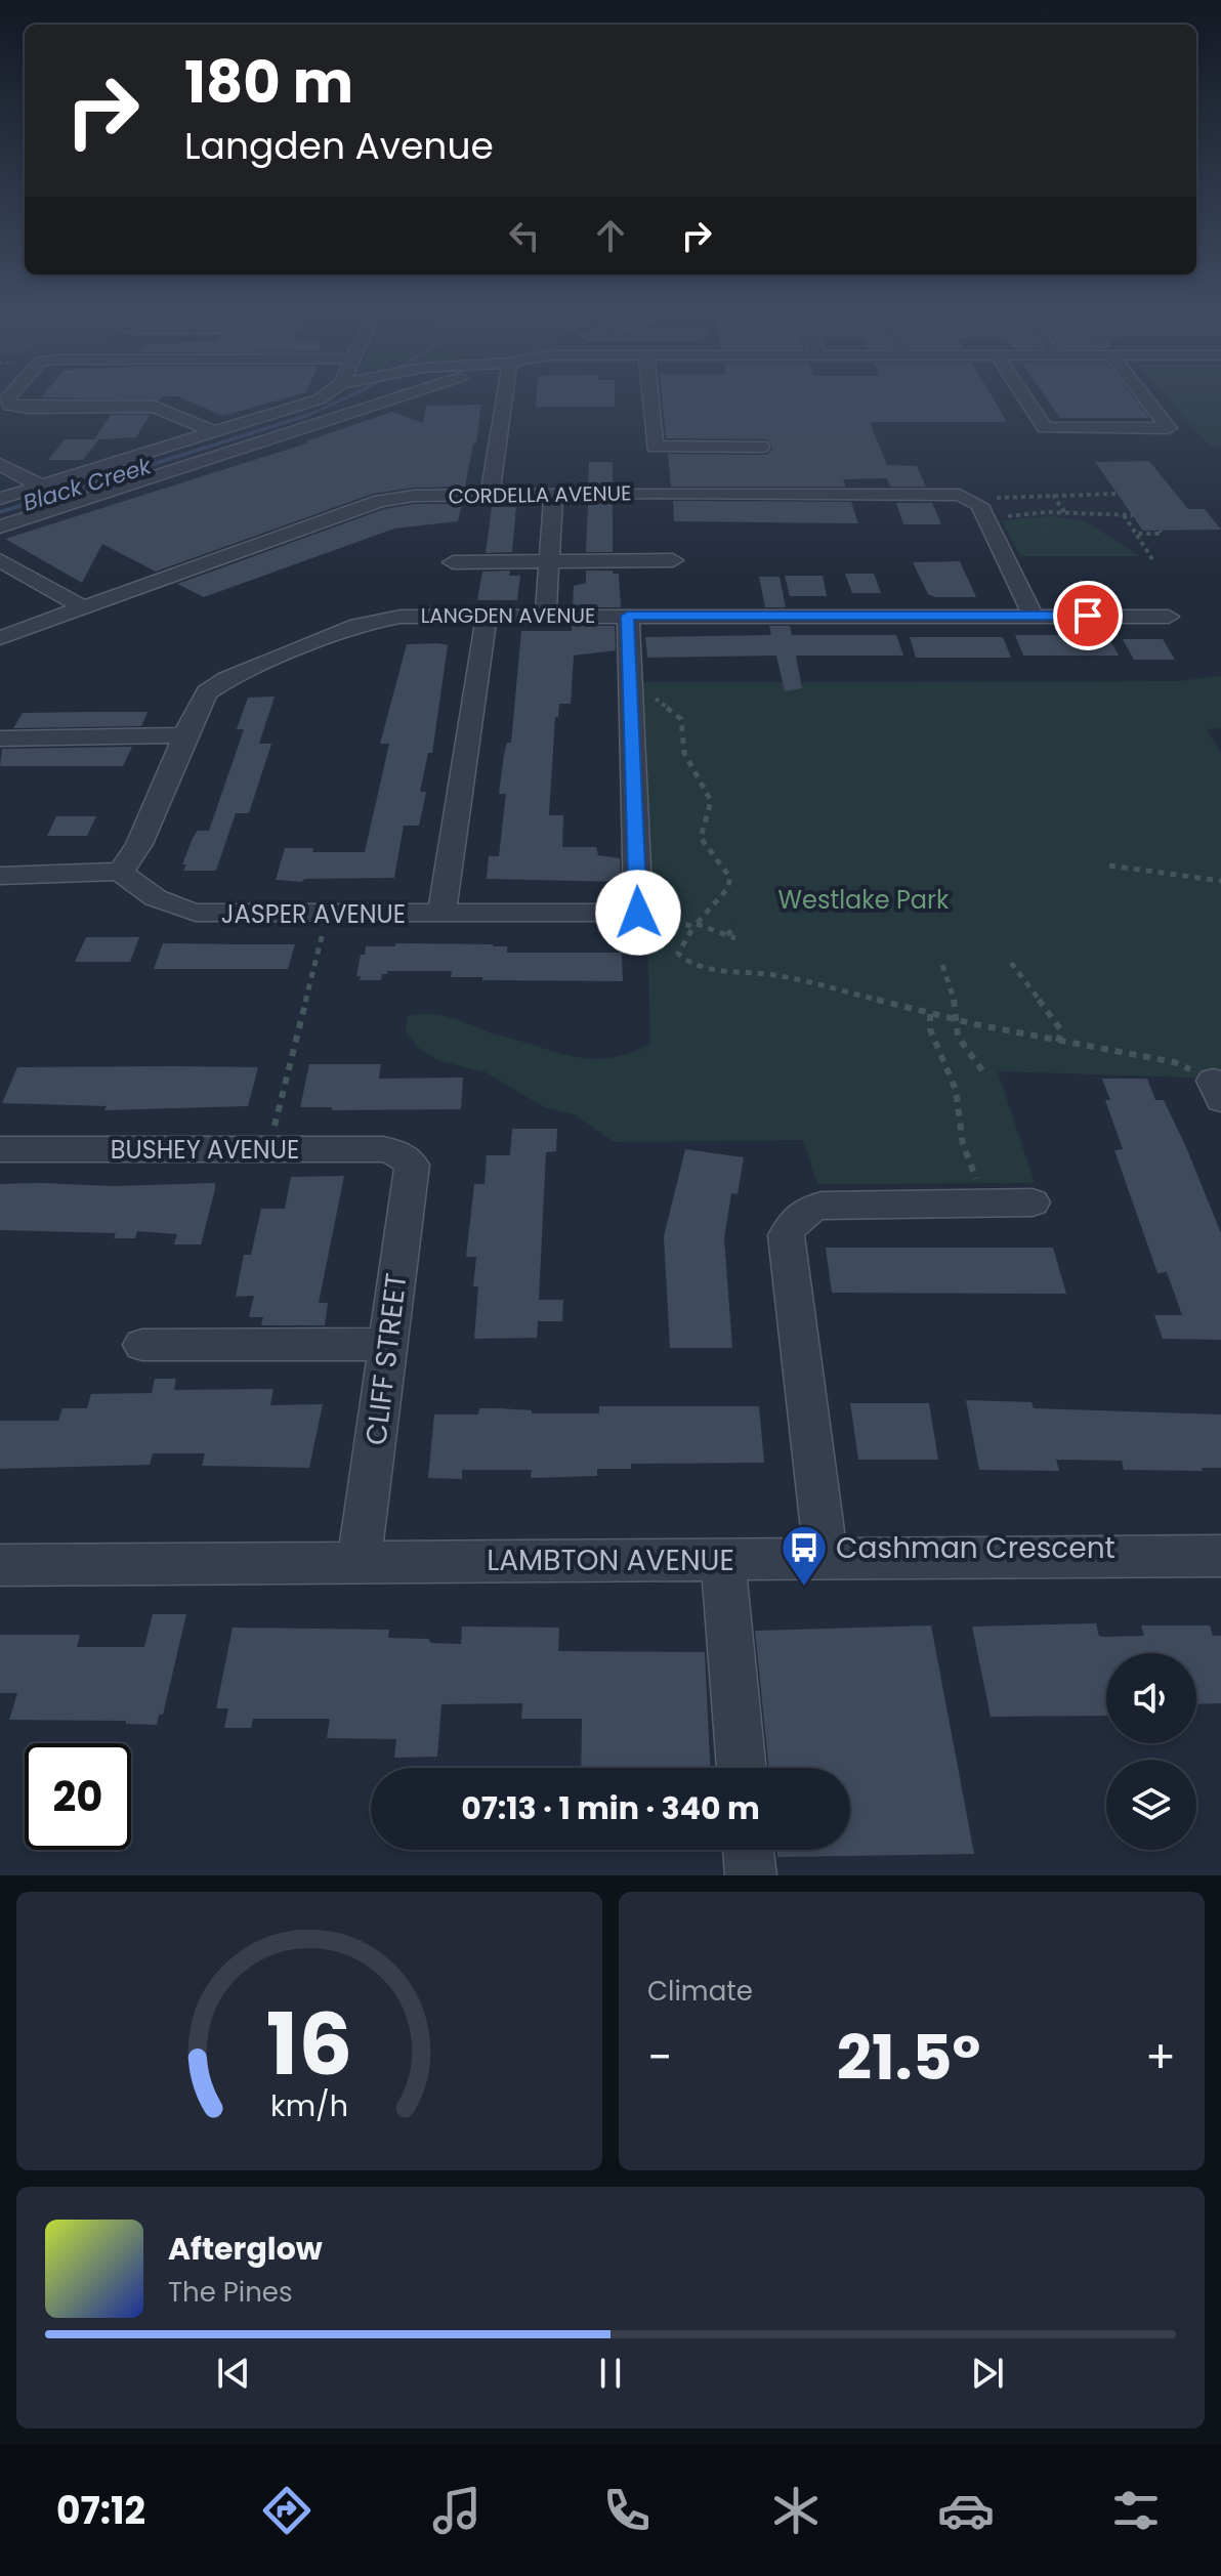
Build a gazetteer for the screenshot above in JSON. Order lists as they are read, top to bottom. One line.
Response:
{"streets":{"street":["CORDELLA AVENUE","LANGDEN AVENUE","JASPER AVENUE","BUSHEY AVENUE","CLIFF STREET","LAMBTON AVENUE"]},"crossings":[["CORDELLA AVENUE","LANGDEN AVENUE"],["LANGDEN AVENUE","JASPER AVENUE"],["BUSHEY AVENUE","CLIFF STREET"],["CLIFF STREET","LAMBTON AVENUE"]],"water":["Black Creek"],"parks":["Westlake Park"],"places":{"bus stop":["Cashman Crescent"]},"page":{"turn":["180 m","Langden Avenue"],"limit":"20","trip":"07:13 · 1 min · 340 m","tile":"Climate","heat":["−","21.5°","+"],"song":["Afterglow","The Pines"],"tabs":"07:12","gauge":["16","km/h"]}}
